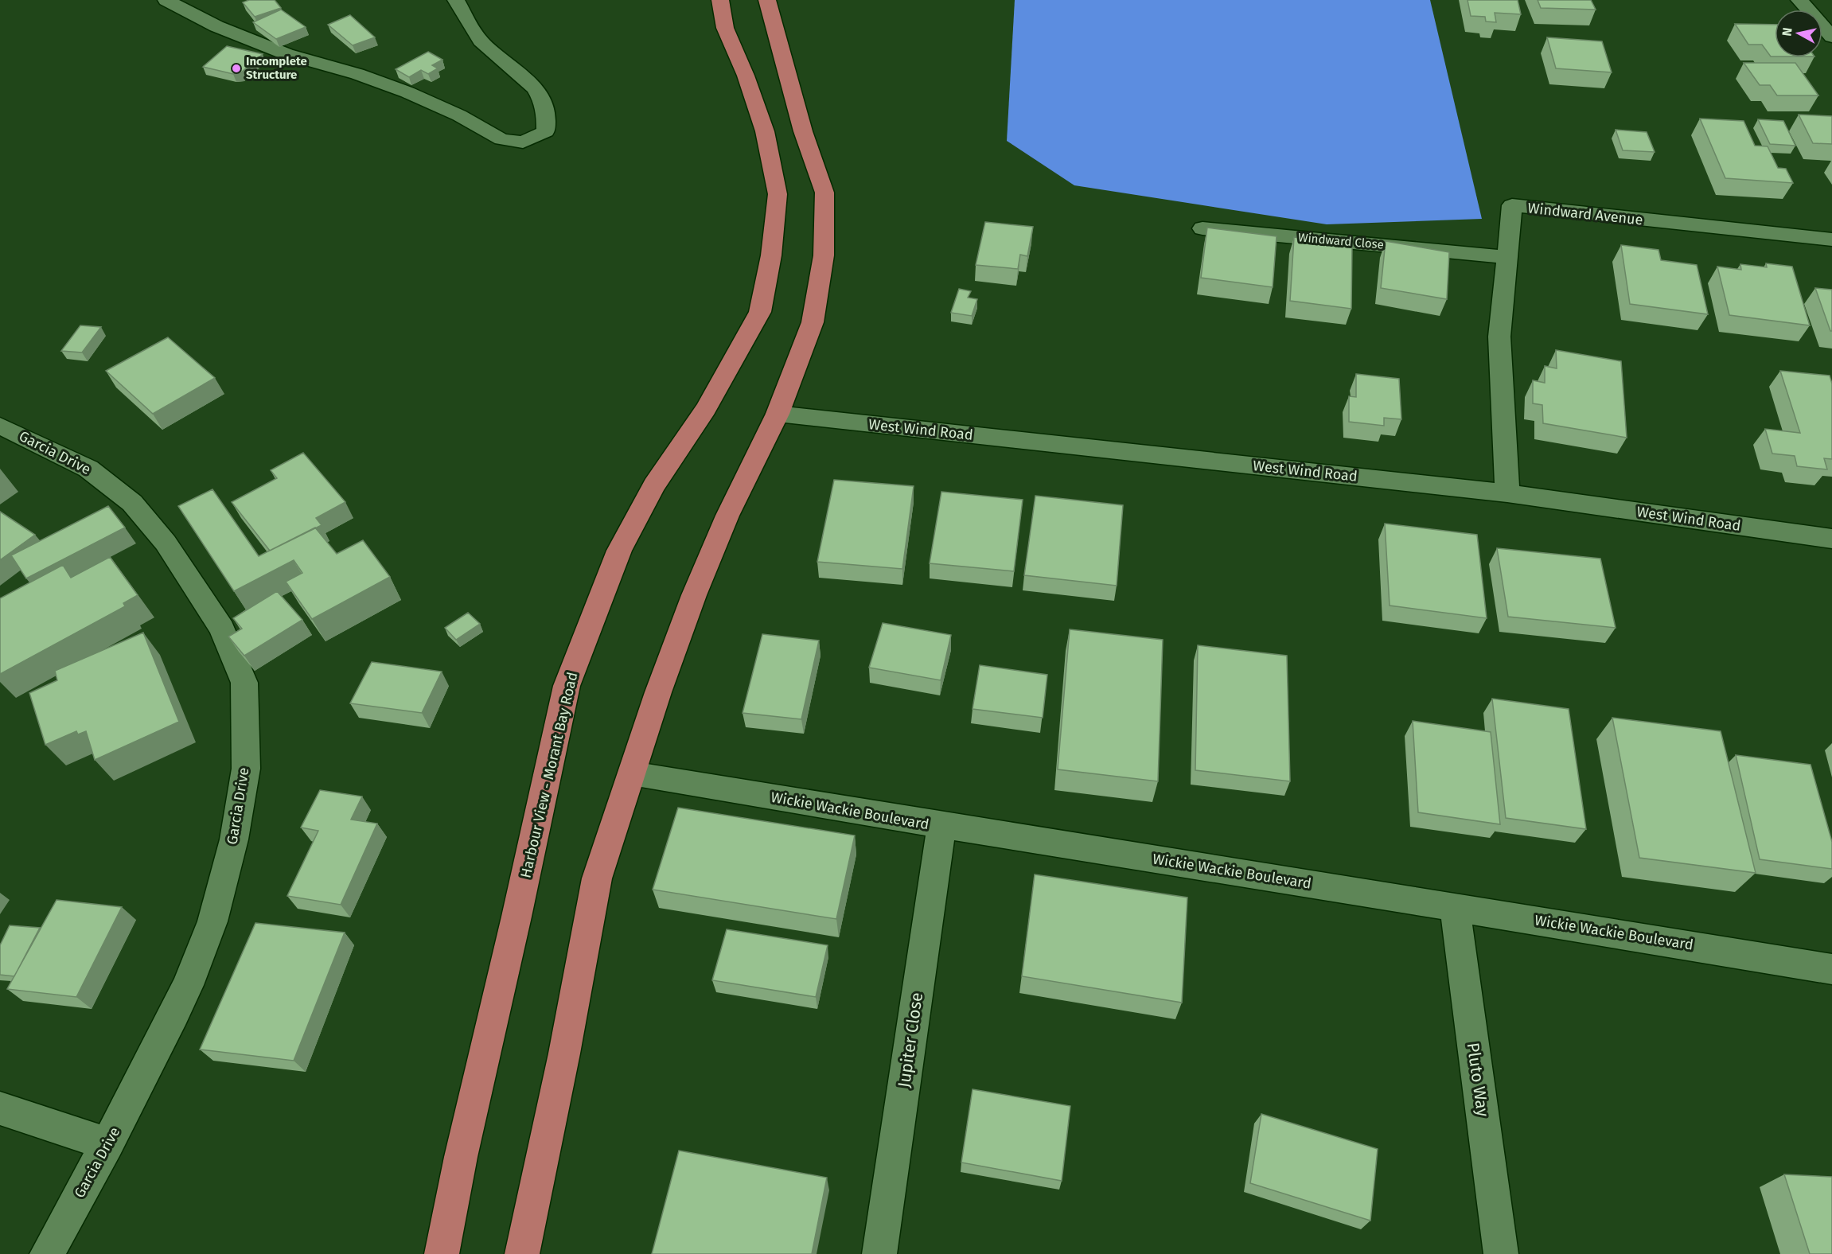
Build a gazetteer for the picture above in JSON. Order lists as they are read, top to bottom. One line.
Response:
{"streets":{"highway":["Harbour View - Morant Bay Road"],"street":["Windward Avenue","Windward Close","West Wind Road","Garcia Drive","Wickie Wackie Boulevard","Jupiter Close","Pluto Way"]},"crossings":[["Windward Avenue","Windward Close"],["Windward Avenue","West Wind Road"],["Wickie Wackie Boulevard","Jupiter Close"],["Wickie Wackie Boulevard","Pluto Way"]],"places":["Incomplete Structure"],"north":"left"}
